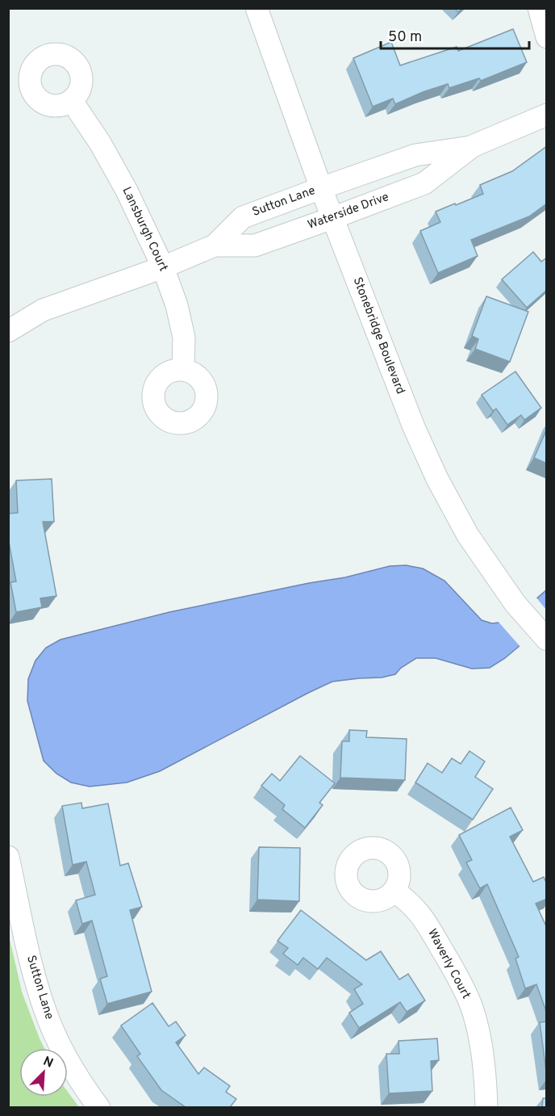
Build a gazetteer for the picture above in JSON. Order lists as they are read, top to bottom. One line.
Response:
{"streets":{"street":["Sutton Lane","Waterside Drive","Lansburgh Court","Stonebridge Boulevard","Waverly Court"]},"crossings":[["Sutton Lane","Waterside Drive"],["Sutton Lane","Lansburgh Court"],["Sutton Lane","Stonebridge Boulevard"],["Waterside Drive","Stonebridge Boulevard"]],"scale_bar":"50 m","north":"top right"}
